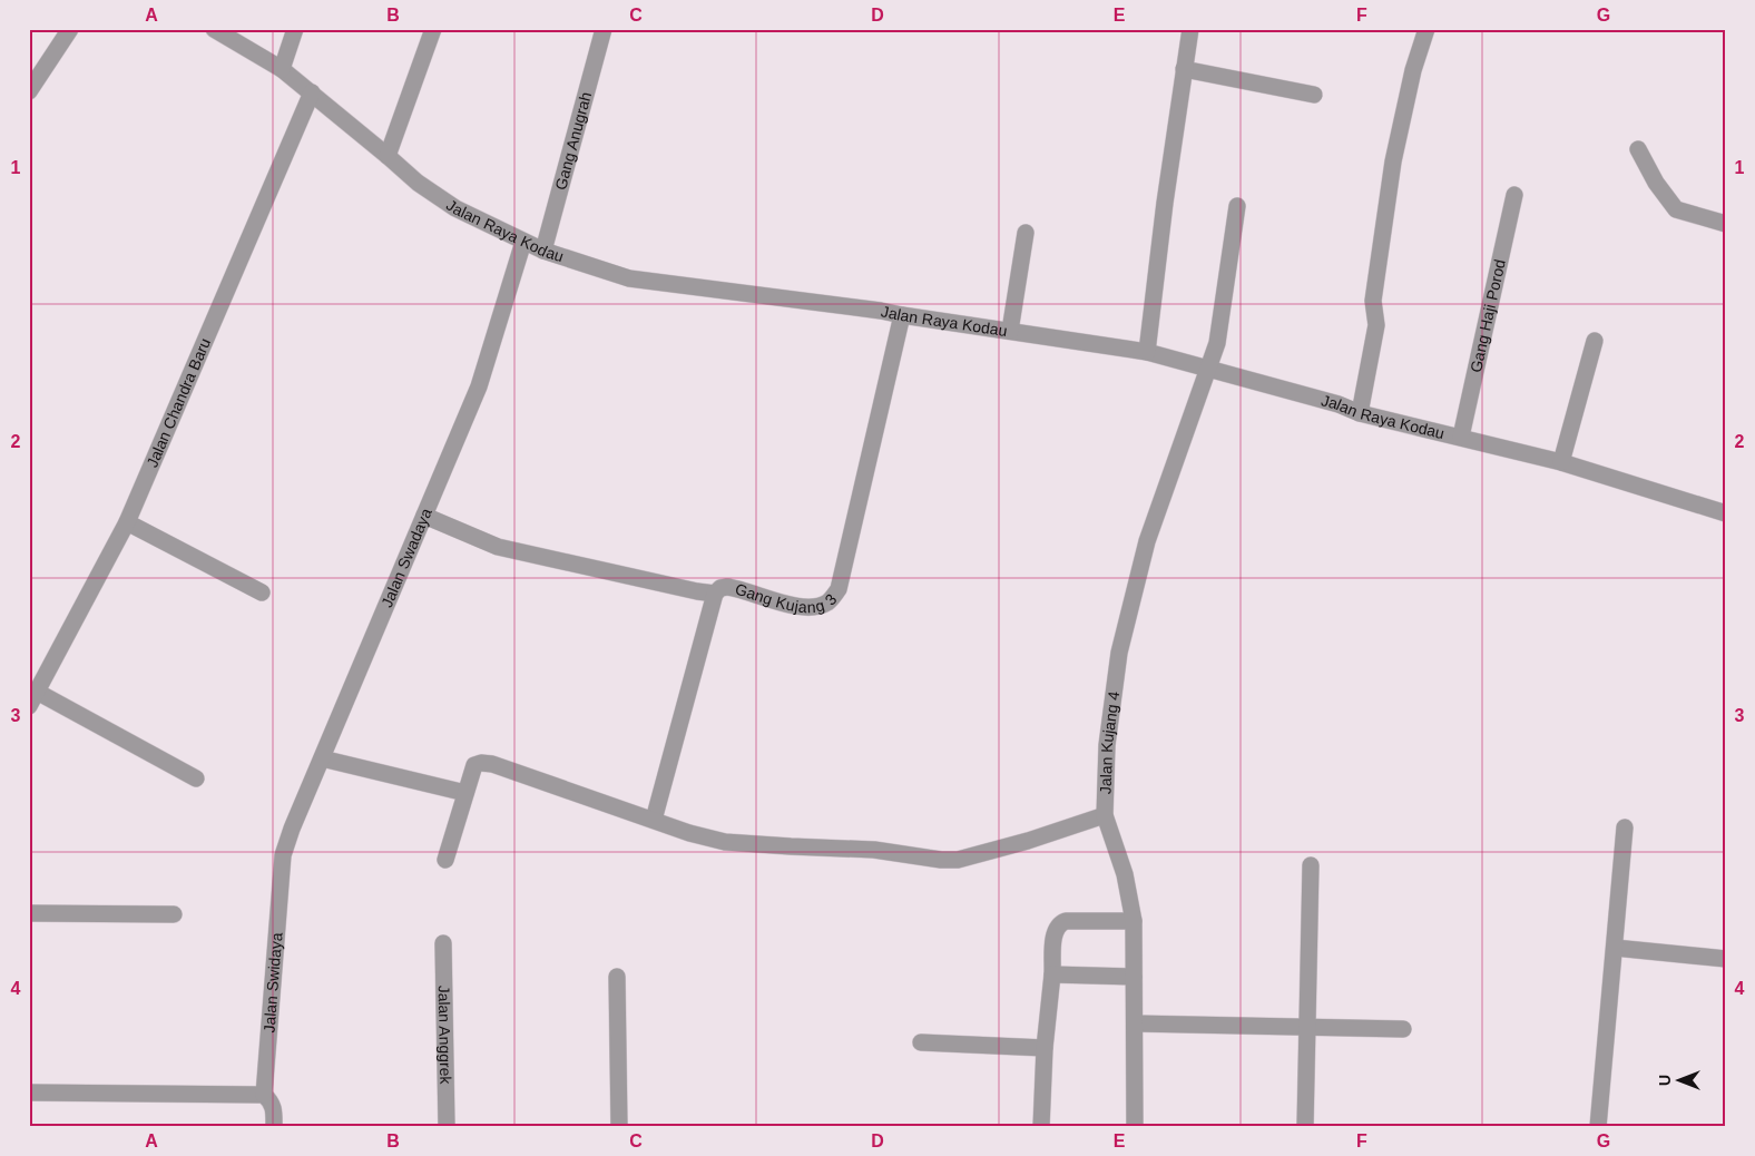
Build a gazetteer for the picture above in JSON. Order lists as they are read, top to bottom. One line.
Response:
{"streets":{"street":["Gang Anugrah","Jalan Raya Kodau","Gang Haji Porod","Jalan Chandra Baru","Jalan Swadaya","Gang Kujang 3","Jalan Kujang 4","Jalan Swidaya","Jalan Anggrek"]},"crossings":[["Gang Anugrah","Jalan Raya Kodau"],["Jalan Raya Kodau","Gang Haji Porod"],["Jalan Raya Kodau","Jalan Chandra Baru"],["Jalan Raya Kodau","Jalan Swadaya"],["Jalan Raya Kodau","Gang Kujang 3"],["Jalan Raya Kodau","Jalan Kujang 4"],["Jalan Swadaya","Jalan Swidaya"]],"north":"left","grid":{"columns":["A","B","C","D","E","F","G"],"rows":["1","2","3","4"]}}
